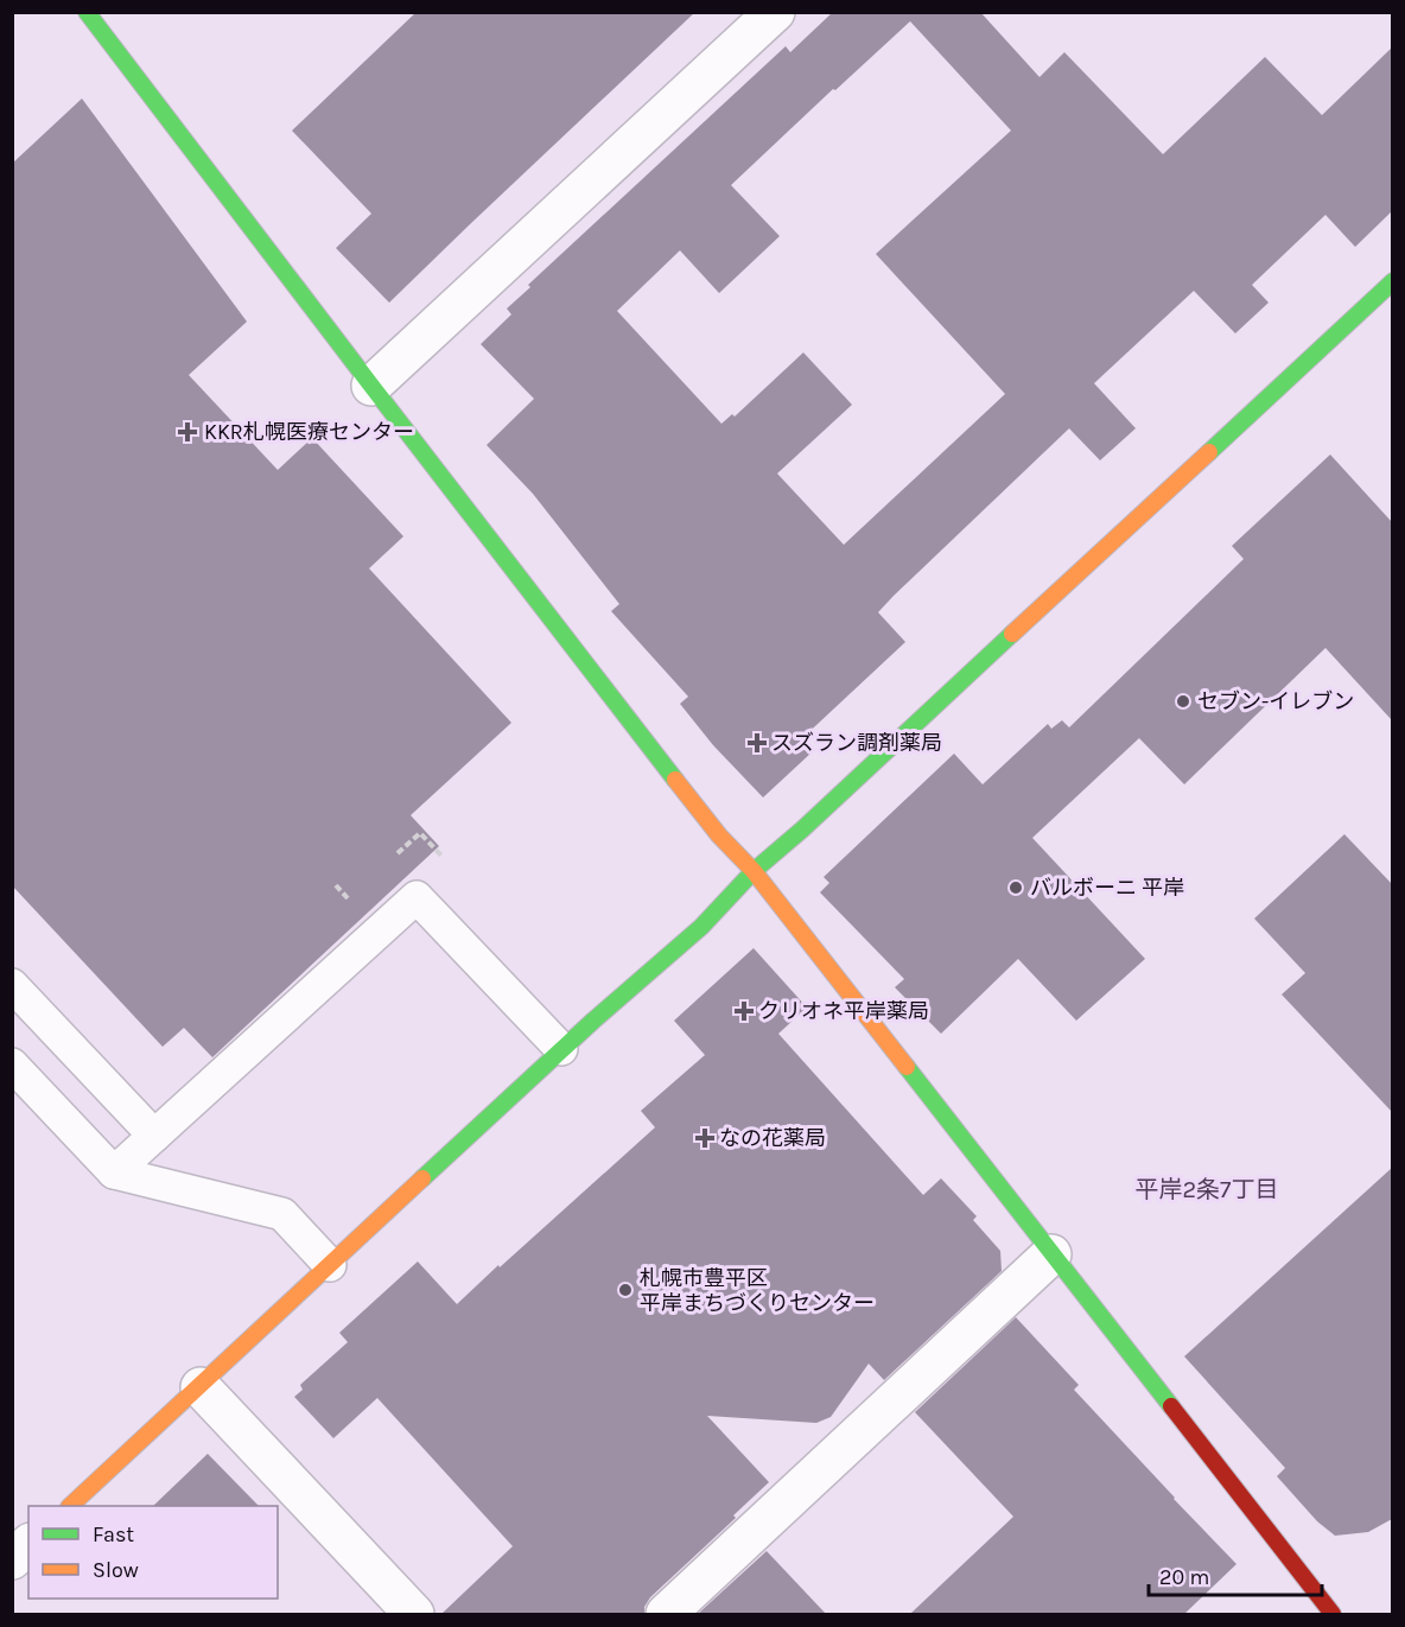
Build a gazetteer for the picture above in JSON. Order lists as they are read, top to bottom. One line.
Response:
{"districts":["平岸2条7丁目"],"places":{"health":["KKR札幌医療センター","スズラン調剤薬局","クリオネ平岸薬局","なの花薬局"],"other":["セブン-イレブン","バルボーニ 平岸","札幌市豊平区 平岸まちづくりセンター"]},"legend":["Fast","Slow"],"scale_bar":"20 m"}
